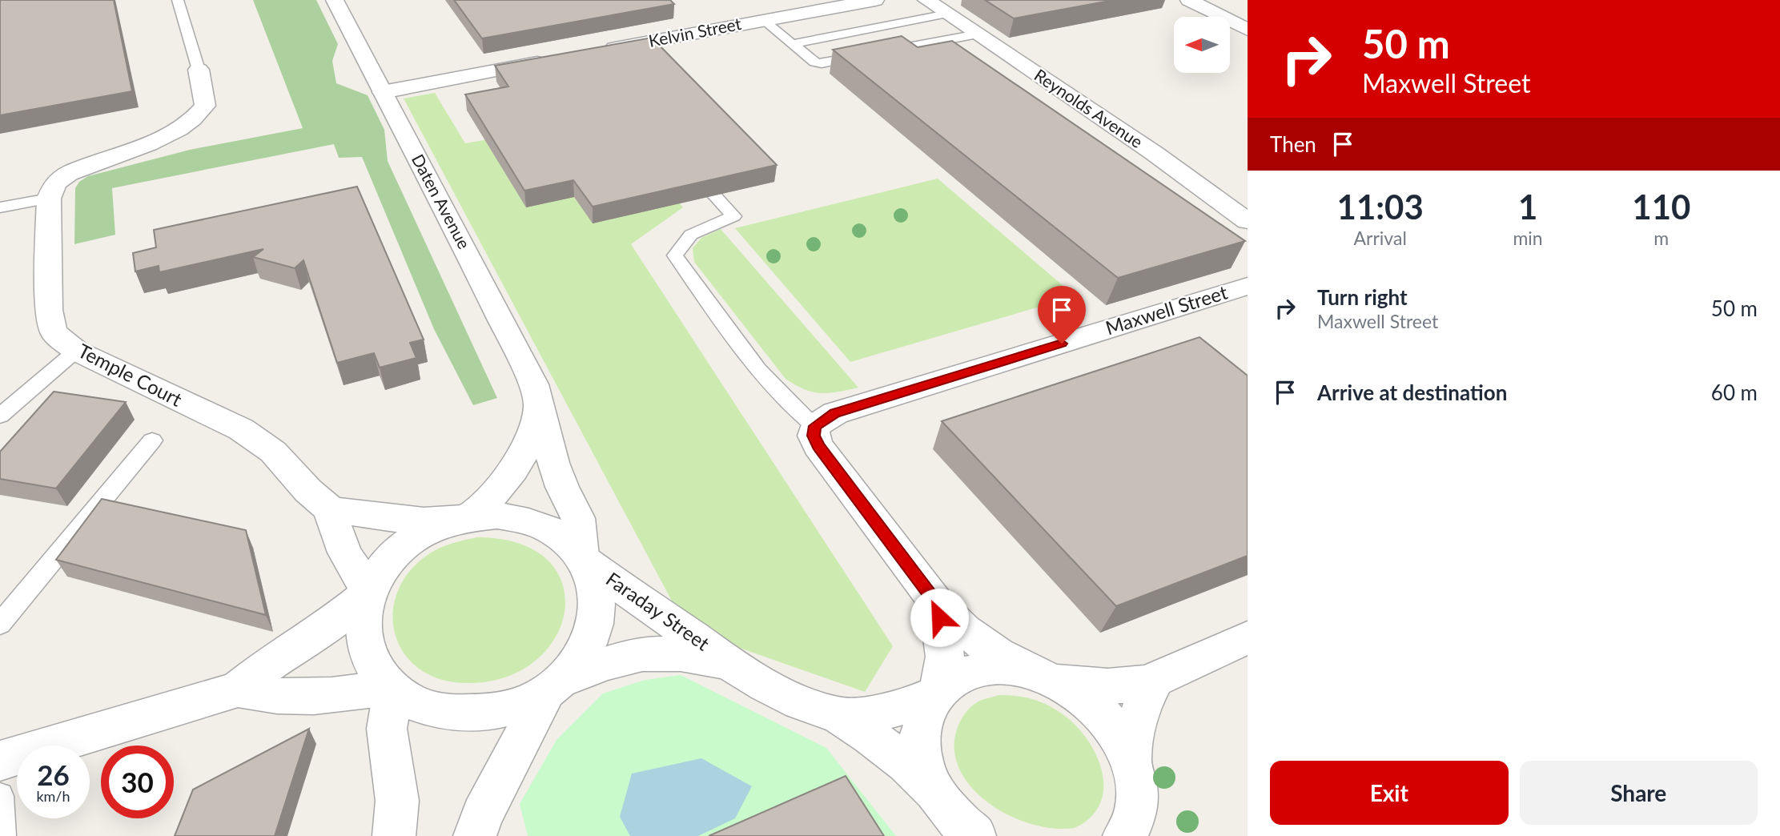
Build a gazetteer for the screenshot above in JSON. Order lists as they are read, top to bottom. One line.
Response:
{"streets":{"street":["Kelvin Street","Reynolds Avenue","Daten Avenue","Maxwell Street","Temple Court","Faraday Street"]},"crossings":[["Daten Avenue","Faraday Street"]],"north":"left","page":{"turn":["50 m","Maxwell Street"],"then":"Then","eta":["11:03","Arrival","1","min","110","m"],"list":[{"name":"Turn right","note":"Maxwell Street","value":"50 m"},{"name":"Arrive at destination","value":"60 m"}],"speed":"26 km/h","limit":"30","buttons":["Exit","Share"]}}
